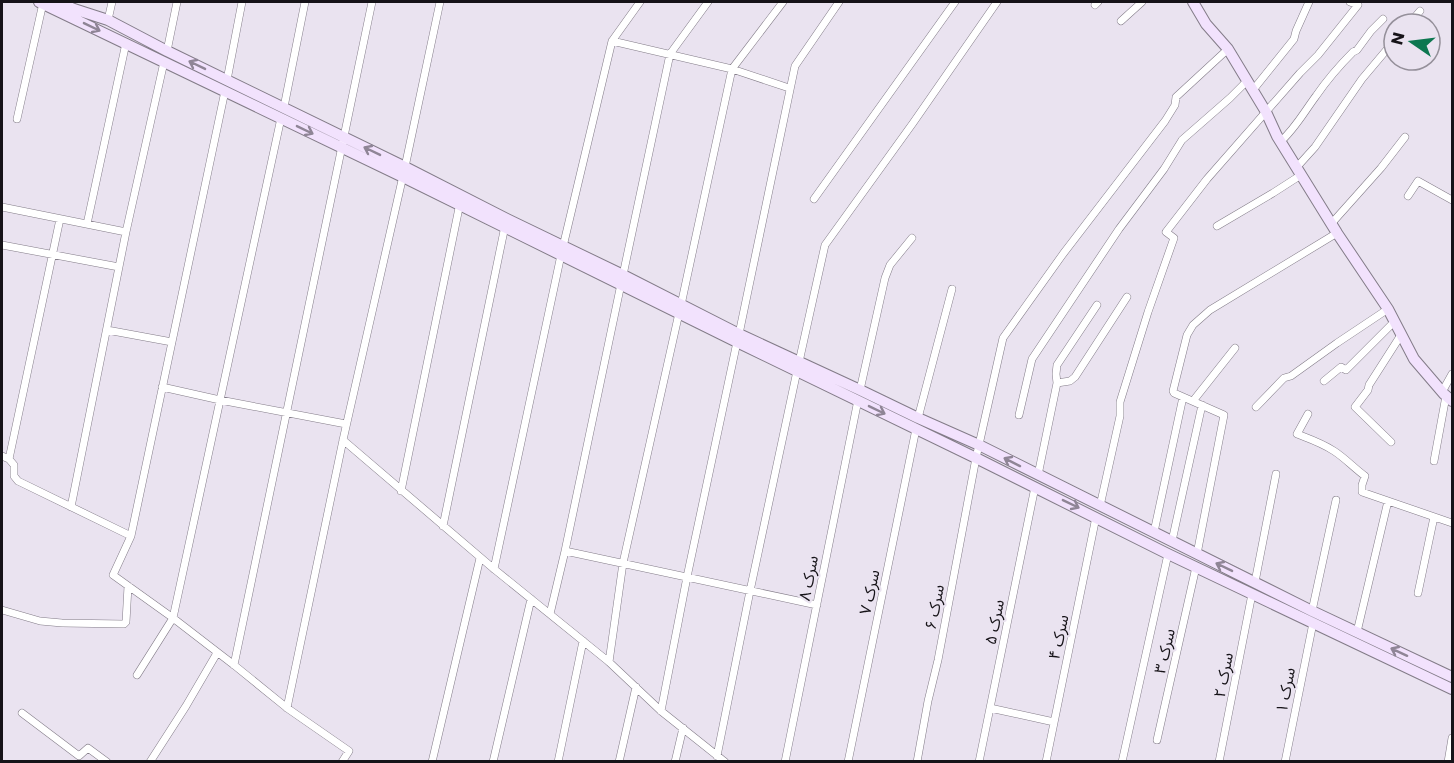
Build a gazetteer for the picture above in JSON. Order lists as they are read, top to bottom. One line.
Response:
{"streets":{"street":["سرک ۸","سرک ۷","سرک ۶","سرک ۵","سرک ۴","سرک ۳","سرک ۲","سرک ۱"]},"north":"left"}
